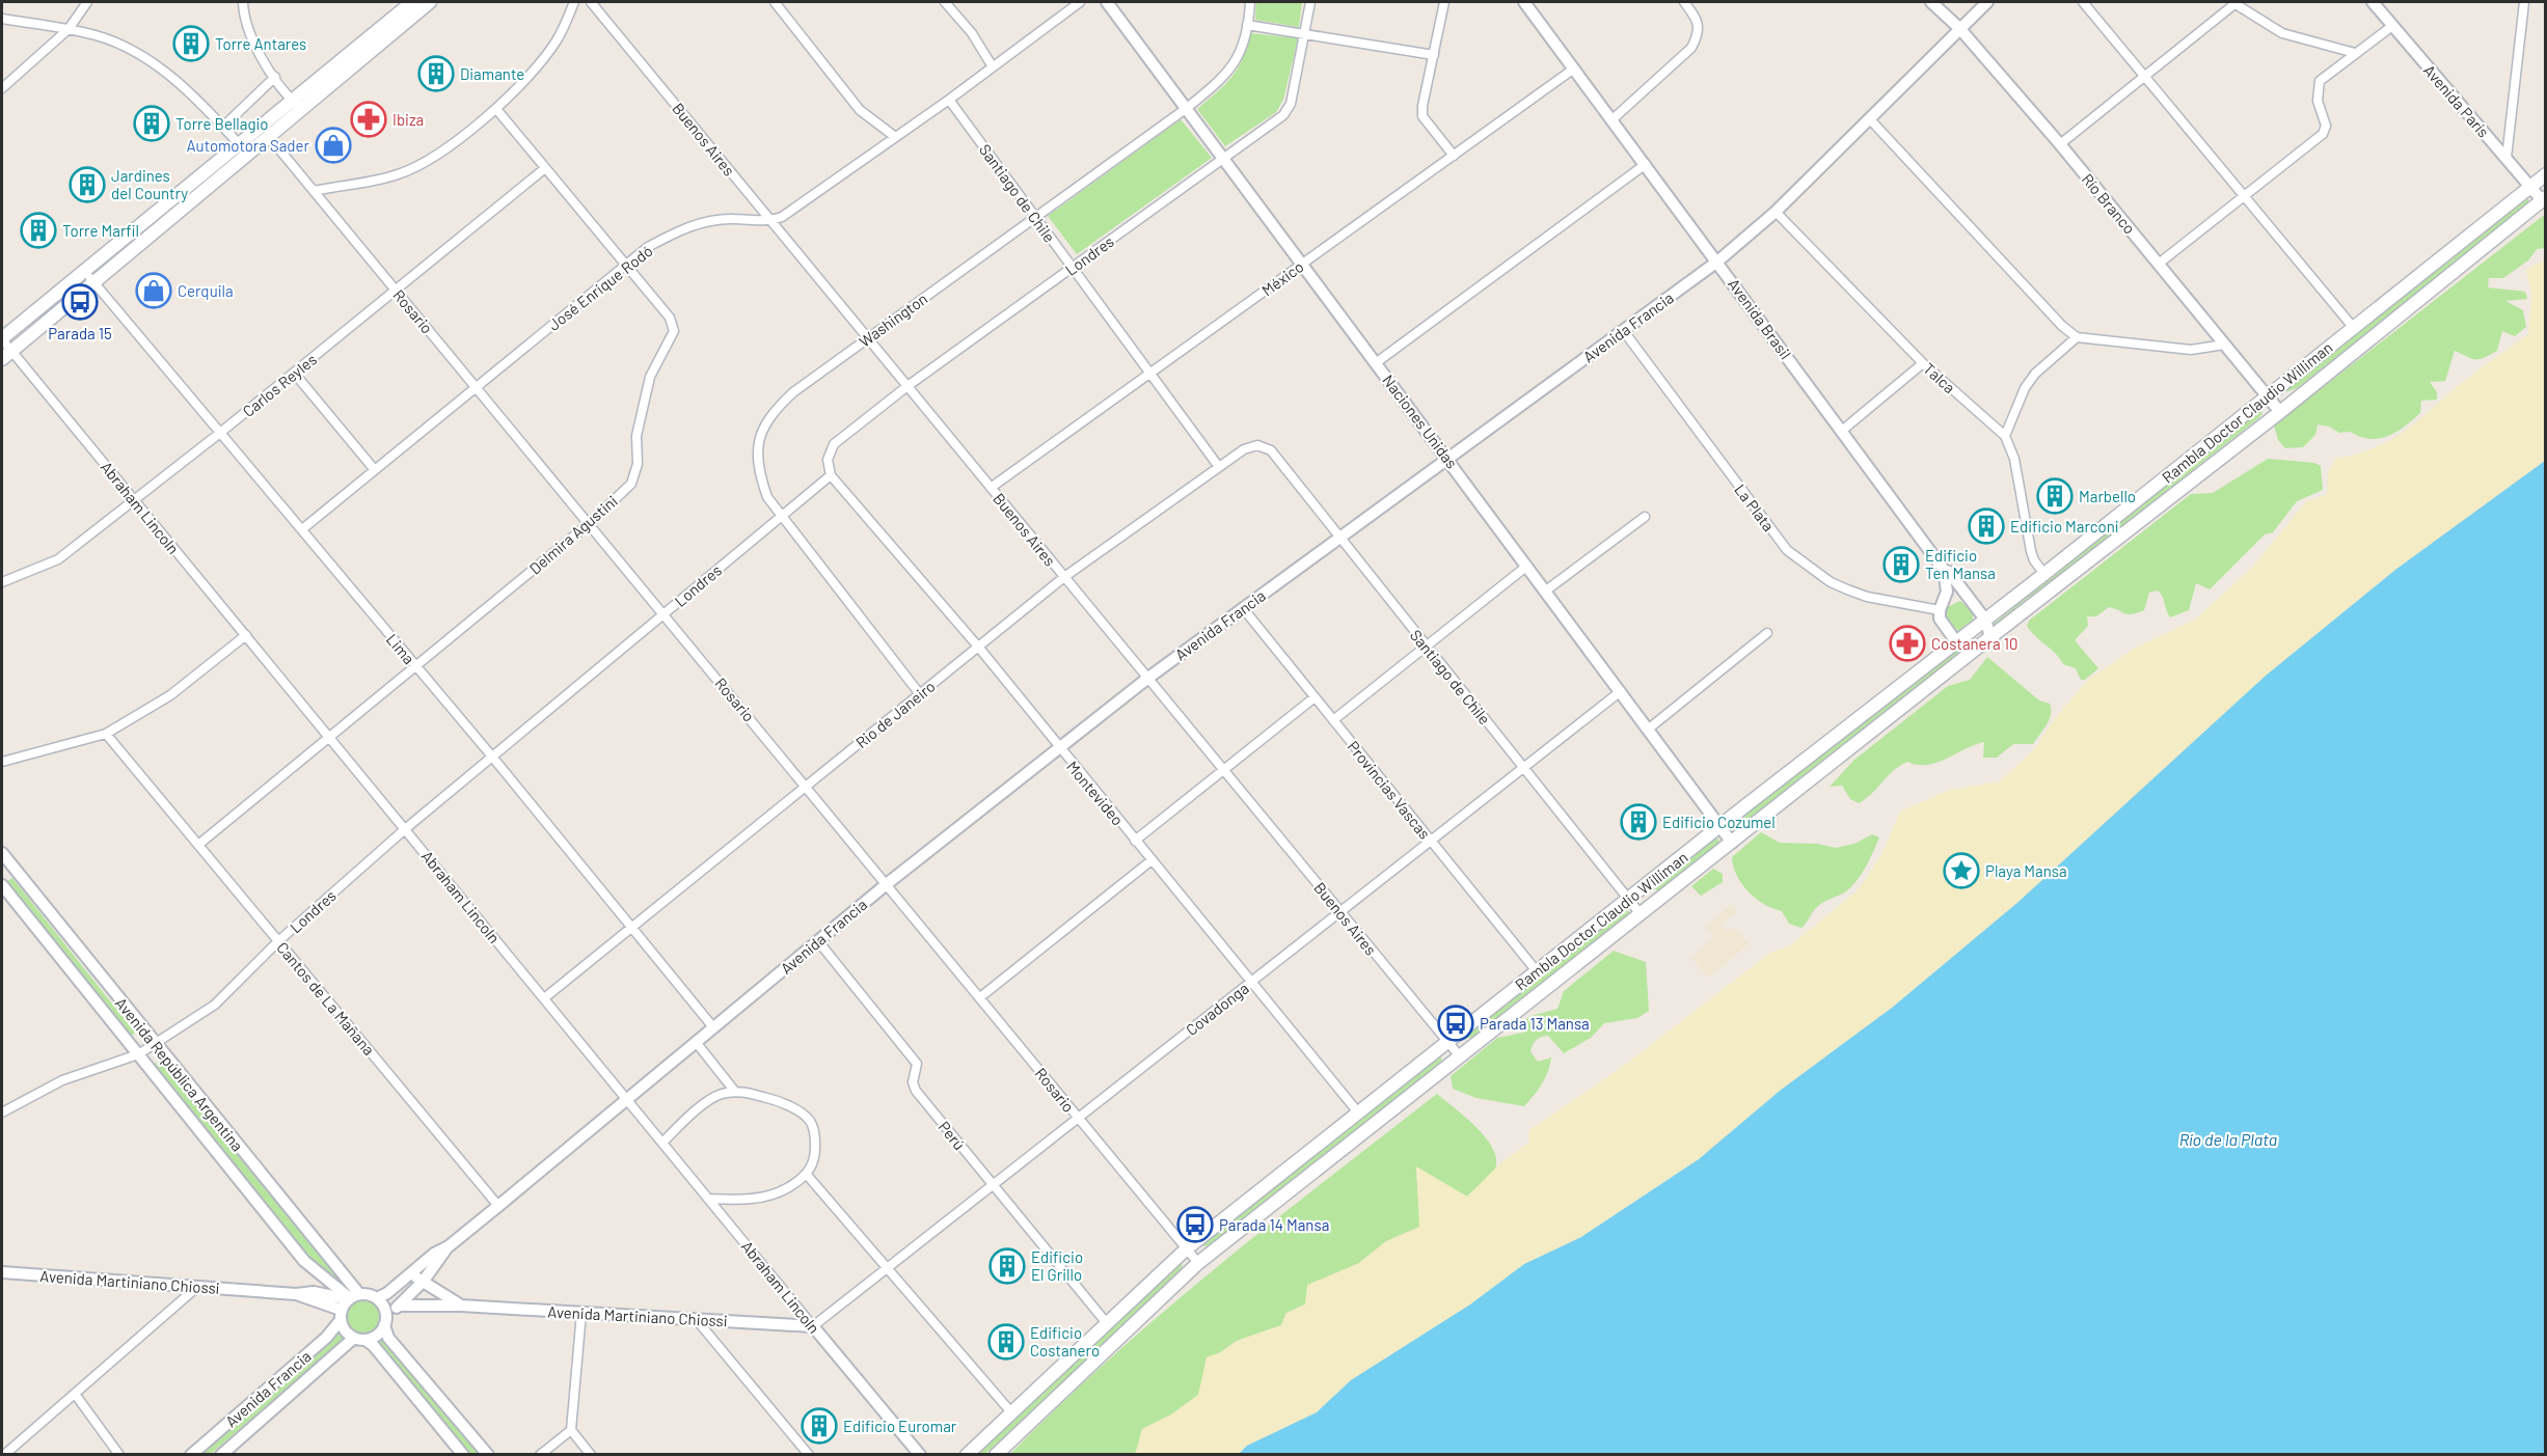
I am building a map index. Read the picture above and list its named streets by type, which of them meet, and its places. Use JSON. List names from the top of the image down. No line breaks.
{"streets":{"main road":["Rambla Doctor Claudio Williman"],"street":["Avenida París","Buenos Aires","Santiago de Chile","Río Branco","Londres","México","José Enrique Rodó","Rosario","Avenida Brasil","Washington","Avenida Francia","Talca","Carlos Reyles","Naciones Unidas","Abraham Lincoln","La Plata","Delmira Agustini","Lima","Rio de Janeiro","Provincias Vascas","Montevideo","Cantos de La Mañana","Covadonga","Avenida República Argentina","Perú","Avenida Martiniano Chiossi"]},"crossings":[["Avenida París","Rambla Doctor Claudio Williman"],["Buenos Aires","Londres"],["Buenos Aires","México"],["Buenos Aires","José Enrique Rodó"],["Buenos Aires","Washington"],["Buenos Aires","Avenida Francia"],["Buenos Aires","Rambla Doctor Claudio Williman"],["Buenos Aires","Rio de Janeiro"],["Buenos Aires","Covadonga"],["Santiago de Chile","Londres"],["Santiago de Chile","México"],["Santiago de Chile","Washington"],["Santiago de Chile","Avenida Francia"],["Santiago de Chile","Rambla Doctor Claudio Williman"],["Santiago de Chile","Rio de Janeiro"],["Santiago de Chile","Covadonga"],["Río Branco","Avenida Francia"],["Río Branco","Rambla Doctor Claudio Williman"],["Londres","Rosario"],["Londres","Washington"],["Londres","Naciones Unidas"],["Londres","Abraham Lincoln"],["Londres","Lima"],["Londres","Montevideo"],["Londres","Cantos de La Mañana"],["Londres","Avenida República Argentina"],["México","Avenida Brasil"],["México","Naciones Unidas"],["José Enrique Rodó","Rosario"],["José Enrique Rodó","Delmira Agustini"],["José Enrique Rodó","Lima"],["Rosario","Avenida Francia"],["Rosario","Carlos Reyles"],["Rosario","Rambla Doctor Claudio Williman"],["Rosario","Delmira Agustini"],["Rosario","Rio de Janeiro"],["Rosario","Covadonga"],["Avenida Brasil","Avenida Francia"],["Avenida Brasil","Rambla Doctor Claudio Williman"],["Washington","Naciones Unidas"],["Washington","Rio de Janeiro"],["Avenida Francia","Talca"],["Avenida Francia","Naciones Unidas"],["Avenida Francia","Abraham Lincoln"],["Avenida Francia","La Plata"],["Avenida Francia","Lima"],["Avenida Francia","Provincias Vascas"],["Avenida Francia","Montevideo"],["Avenida Francia","Cantos de La Mañana"],["Avenida Francia","Avenida República Argentina"],["Avenida Francia","Perú"],["Avenida Francia","Avenida Martiniano Chiossi"],["Talca","Rambla Doctor Claudio Williman"],["Carlos Reyles","Abraham Lincoln"],["Carlos Reyles","Delmira Agustini"],["Carlos Reyles","Lima"],["Rambla Doctor Claudio Williman","Naciones Unidas"],["Rambla Doctor Claudio Williman","Provincias Vascas"],["Rambla Doctor Claudio Williman","Montevideo"],["Rambla Doctor Claudio Williman","Perú"],["Naciones Unidas","Covadonga"],["Abraham Lincoln","Delmira Agustini"],["Abraham Lincoln","Rio de Janeiro"],["Abraham Lincoln","Covadonga"],["Abraham Lincoln","Avenida Martiniano Chiossi"],["Delmira Agustini","Lima"],["Delmira Agustini","Cantos de La Mañana"],["Lima","Rio de Janeiro"],["Rio de Janeiro","Montevideo"],["Provincias Vascas","Covadonga"],["Montevideo","Covadonga"],["Covadonga","Perú"],["Covadonga","Avenida Martiniano Chiossi"],["Avenida República Argentina","Avenida Martiniano Chiossi"]],"water":["Río de la Plata"],"places":{"building":["Torre Antares","Diamante","Torre Bellagio","Jardines del Country","Torre Marfil","Marbello","Edificio Marconi","Edificio Ten Mansa","Edificio Cozumel","Edificio El Grillo","Edificio Costanero","Edificio Euromar"],"pharmacy":["Ibiza","Costanera 10"],"shop":["Automotora Sader","Cerquila"],"bus stop":["Parada 15","Parada 13 Mansa","Parada 14 Mansa"],"place":["Playa Mansa"]}}
